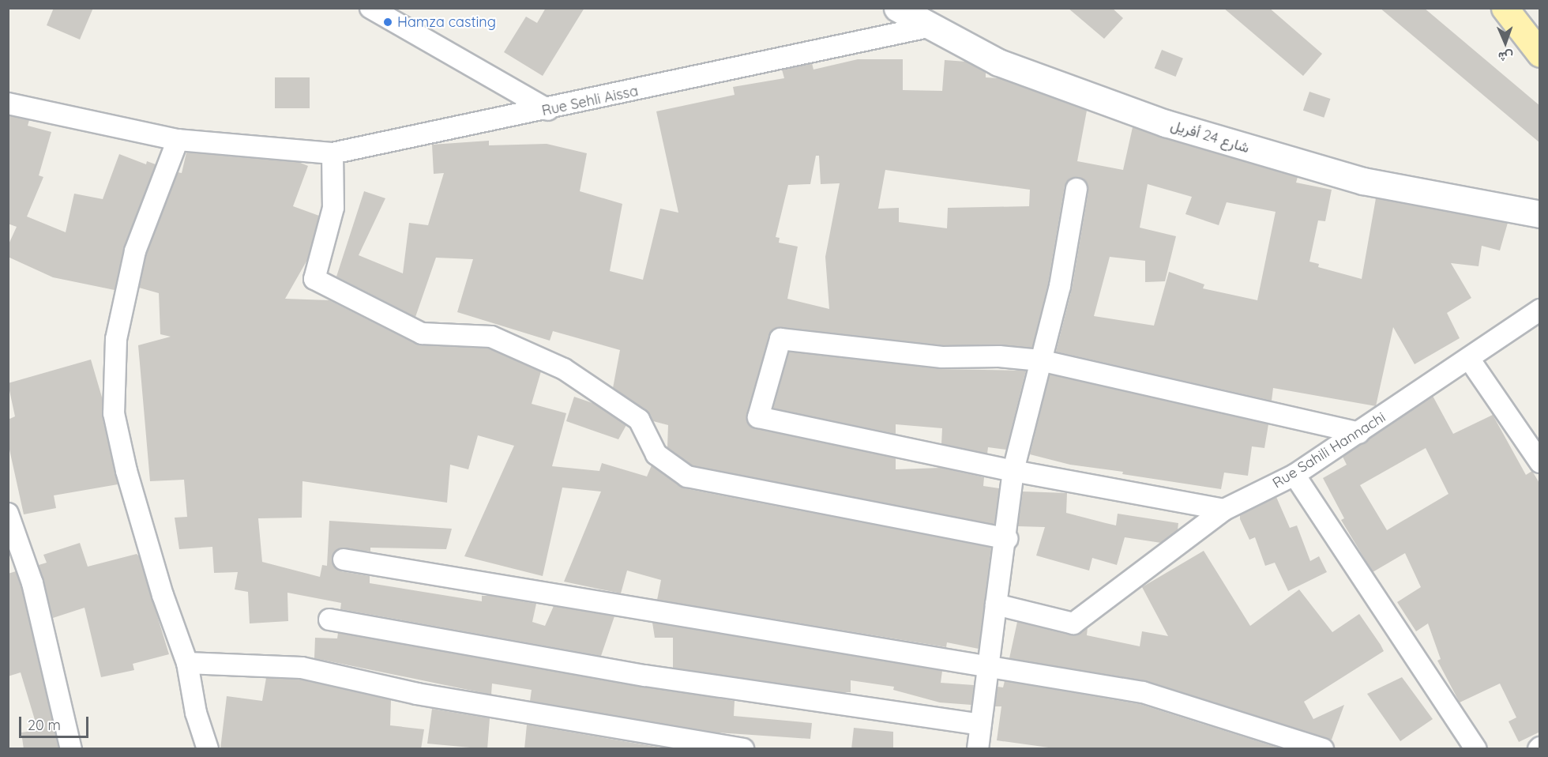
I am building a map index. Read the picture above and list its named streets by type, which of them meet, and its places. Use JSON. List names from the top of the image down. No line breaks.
{"streets":{"main road":["شارع 24 أفريل"],"street":["Rue Sehli Aissa","Rue Sahili Hannachi"]},"crossings":[["Rue Sehli Aissa","شارع 24 أفريل"]],"places":["Hamza casting"],"scale_bar":"20 m","north":"bottom"}
